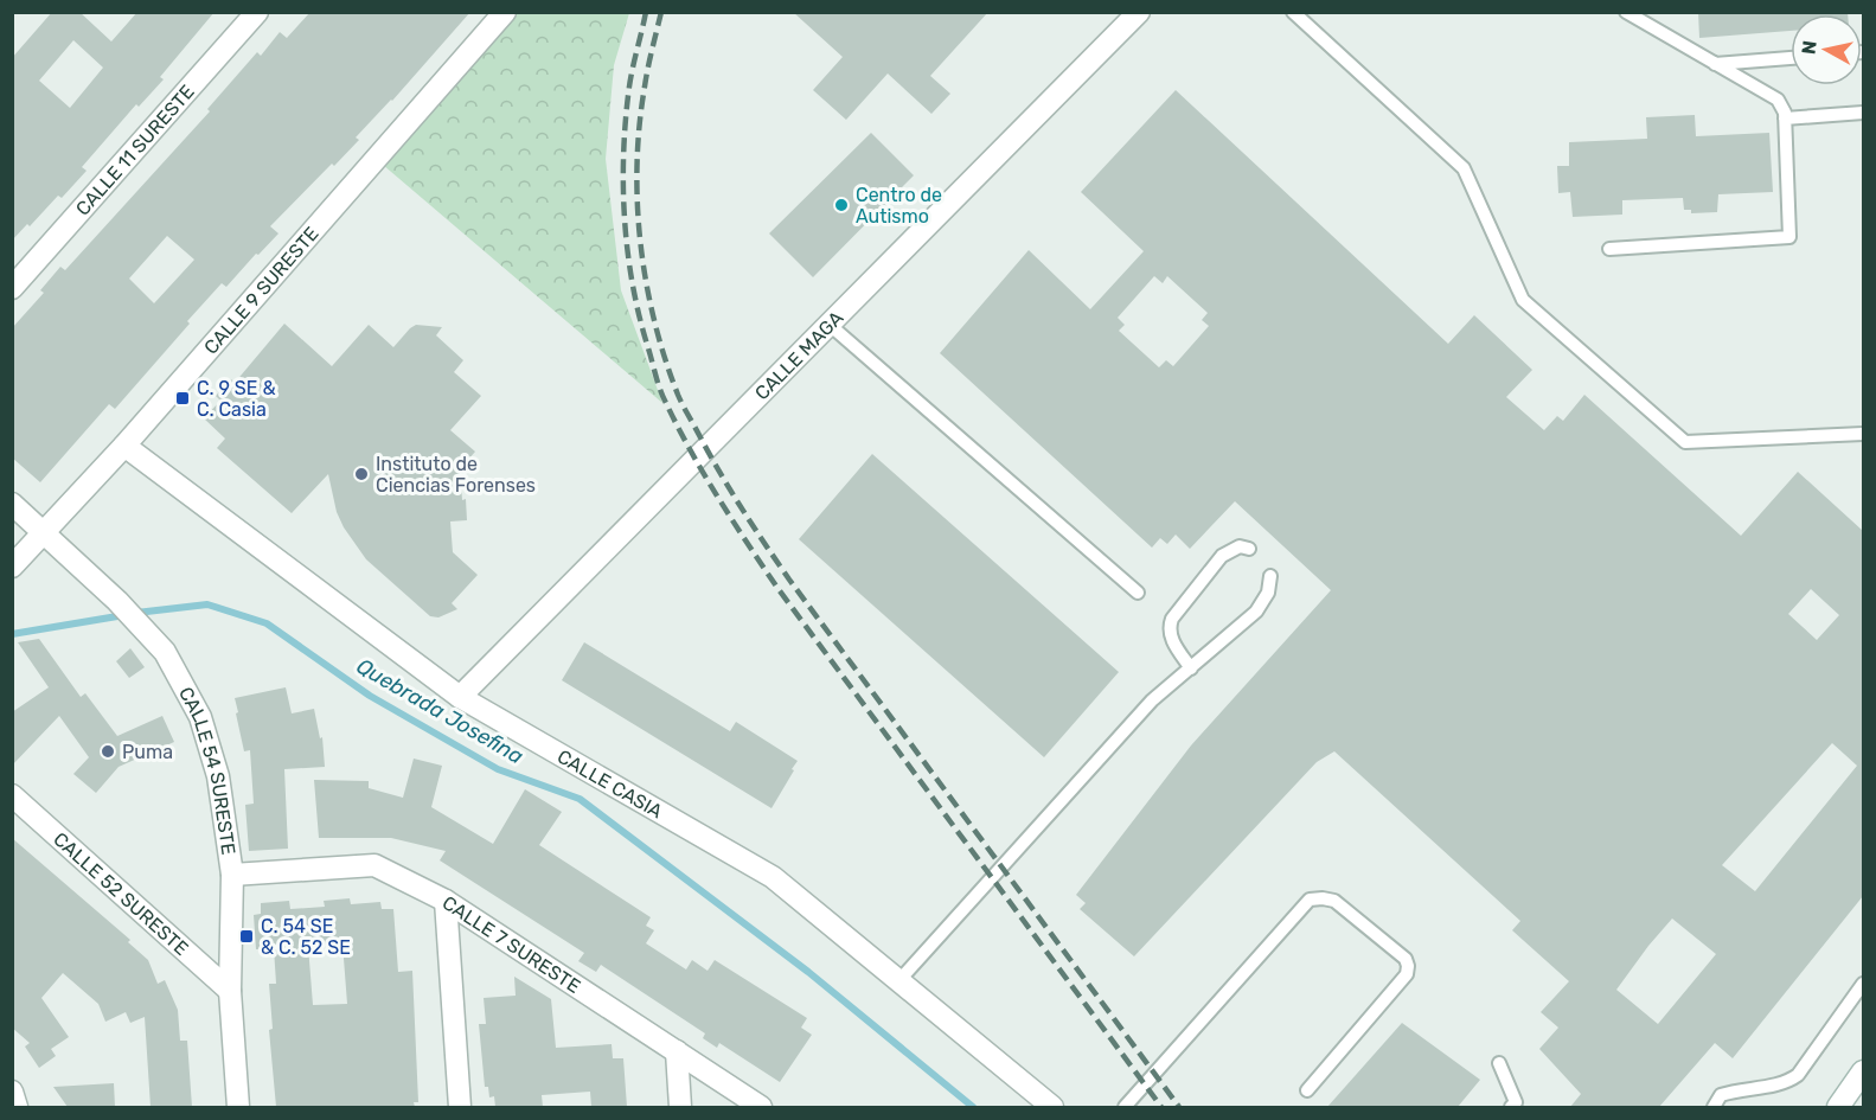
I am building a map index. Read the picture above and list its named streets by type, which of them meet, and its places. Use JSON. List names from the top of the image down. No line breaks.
{"streets":{"street":["CALLE 11 SURESTE","CALLE 9 SURESTE","CALLE MAGA","CALLE 54 SURESTE","CALLE CASIA","CALLE 52 SURESTE","CALLE 7 SURESTE"]},"crossings":[["CALLE 9 SURESTE","CALLE 54 SURESTE"],["CALLE 9 SURESTE","CALLE CASIA"],["CALLE MAGA","CALLE CASIA"],["CALLE 54 SURESTE","CALLE 52 SURESTE"],["CALLE 54 SURESTE","CALLE 7 SURESTE"]],"water":["Quebrada Josefina"],"places":{"other":["Centro de Autismo","Instituto de Ciencias Forenses","Puma"],"transit":["C. 9 SE & C. Casia","C. 54 SE & C. 52 SE"]},"north":"left"}
